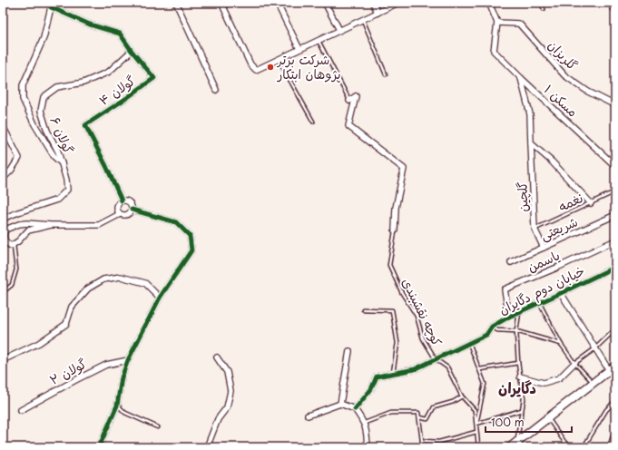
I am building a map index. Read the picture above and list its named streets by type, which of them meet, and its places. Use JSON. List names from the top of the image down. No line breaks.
{"streets":{"street":["گلریزان","گولان ۴","مسکن ۱","گولان ۶","گلچین","شریعتی","یاسمن","خیابان دوم دگایران","گولان ۲"],"lane":["نغمه","کوچه نقشبندی"]},"crossings":[["گلریزان","مسکن ۱"],["گولان ۴","گولان ۶"],["مسکن ۱","گلچین"],["گلچین","نغمه"],["گلچین","شریعتی"],["یاسمن","خیابان دوم دگایران"],["خیابان دوم دگایران","کوچه نقشبندی"]],"districts":["دگایران"],"places":["شرکت برتر پژوهان ابتکار"],"scale_bar":"100 m"}
